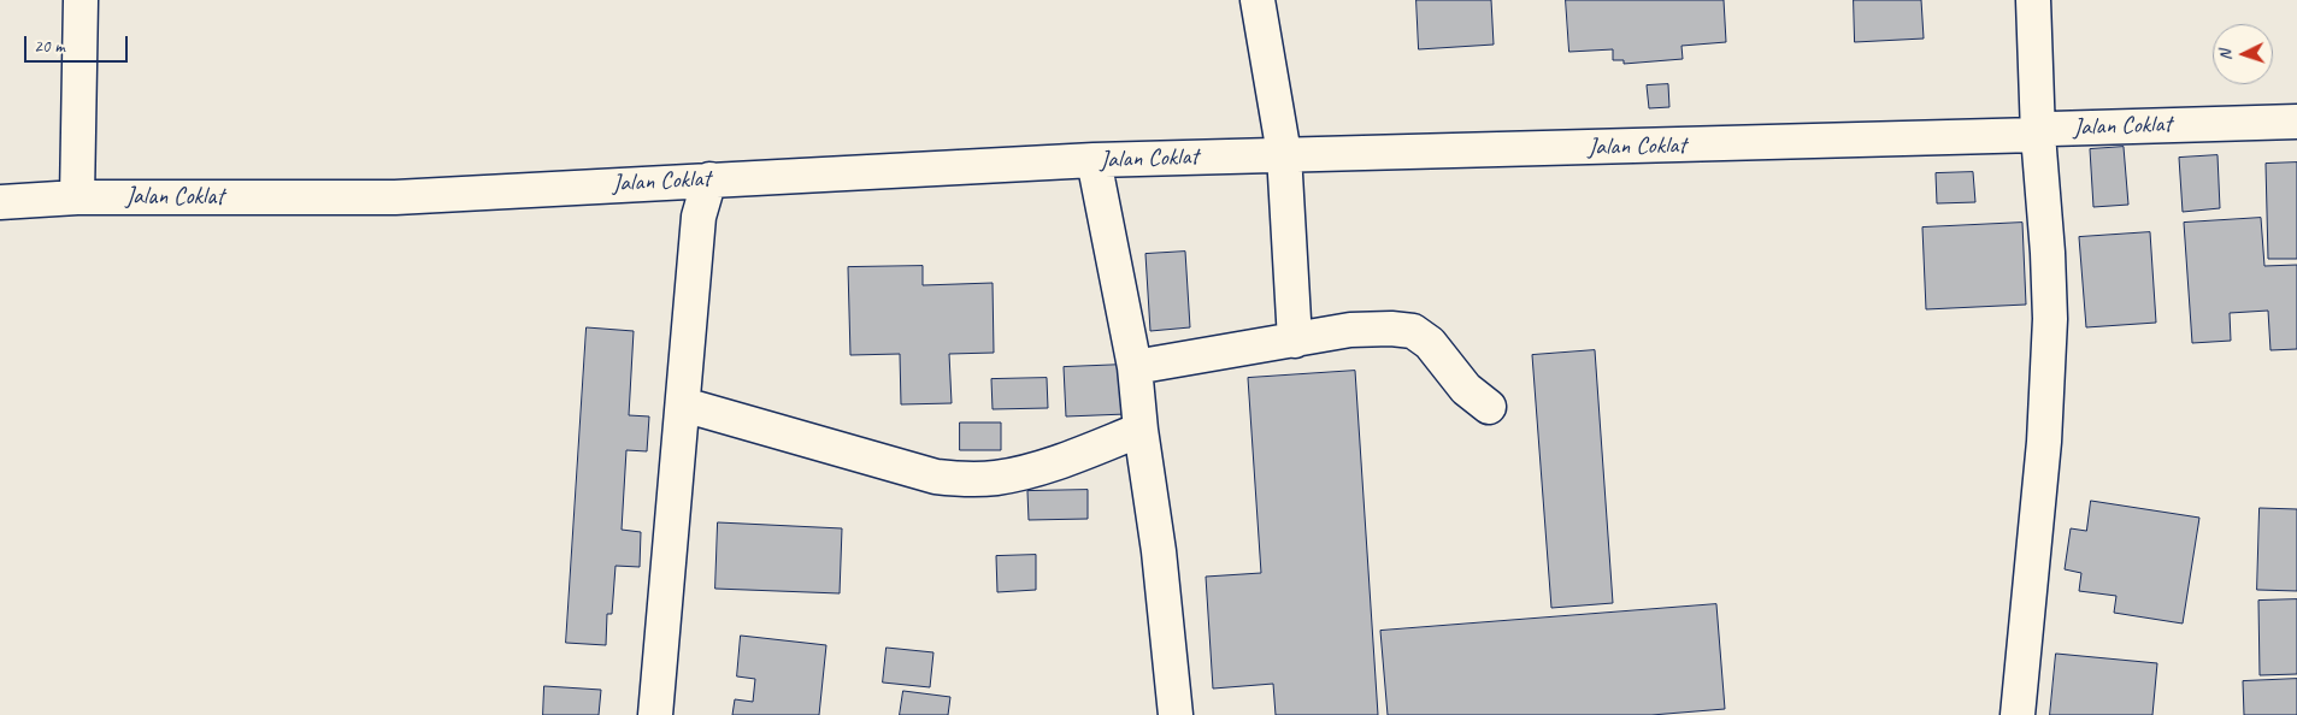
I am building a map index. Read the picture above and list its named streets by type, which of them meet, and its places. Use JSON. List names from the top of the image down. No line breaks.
{"streets":{"street":["Jalan Coklat"]},"scale_bar":"20 m","north":"left"}
